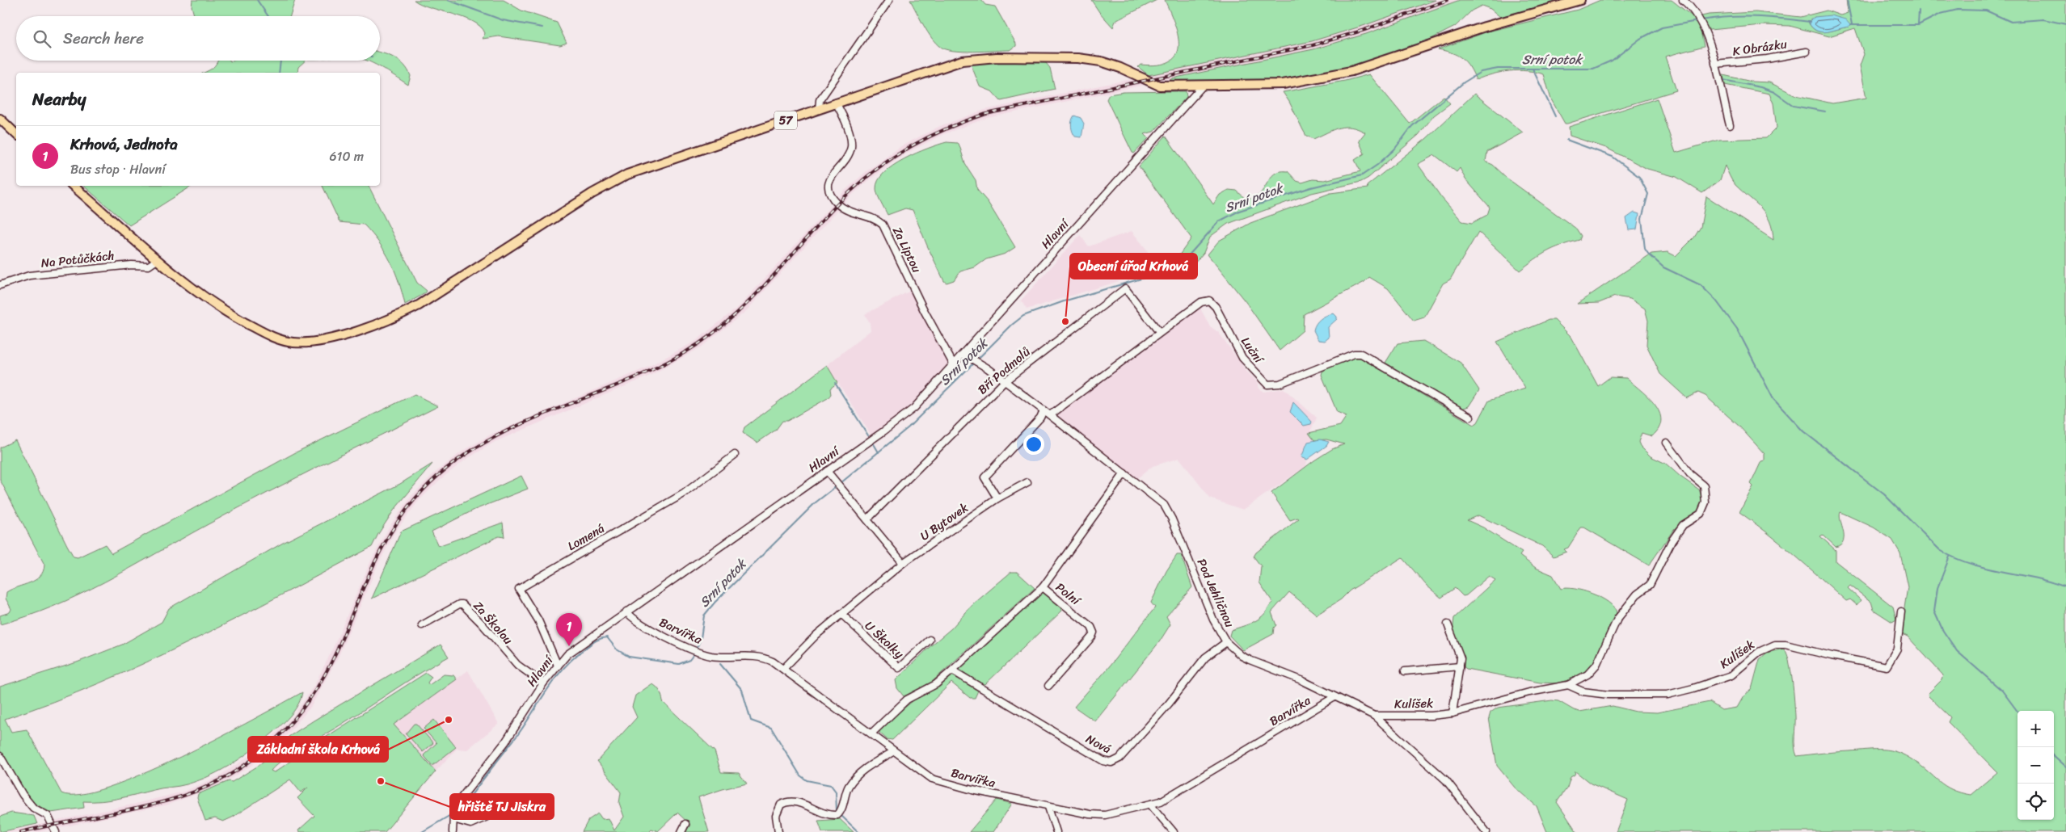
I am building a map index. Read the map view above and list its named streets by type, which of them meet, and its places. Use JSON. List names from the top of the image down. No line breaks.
{"streets":{"main road":["57"],"street":["K Obrázku","Hlavní","Za Liptou","Na Potůčkách","Luční","Bří Podmolů","U Bytovek","Lomená","Pod Jehličnou","Polní","Za Školou","Barvířka","U Školky","Kulíšek","Nová"]},"crossings":[["57","Hlavní"],["57","Za Liptou"],["57","Na Potůčkách"],["Hlavní","Za Liptou"],["Hlavní","Lomená"],["Hlavní","Pod Jehličnou"],["Hlavní","Za Školou"],["Hlavní","Barvířka"],["Luční","Bří Podmolů"],["Luční","Pod Jehličnou"],["Bří Podmolů","Pod Jehličnou"],["Pod Jehličnou","Polní"],["Pod Jehličnou","Barvířka"],["Pod Jehličnou","Kulíšek"],["Pod Jehličnou","Nová"]],"water":["Srní potok"],"places":["Obecní úřad Krhová","Základní škola Krhová","hřiště TJ Jiskra"],"page":{"search":"Search here","heading":"Nearby","list":[{"mark":"1","name":"Krhová, Jednota","note":"Bus stop · Hlavní","value":"610 m"}],"pins":"1","map_buttons":["+","−"]}}
